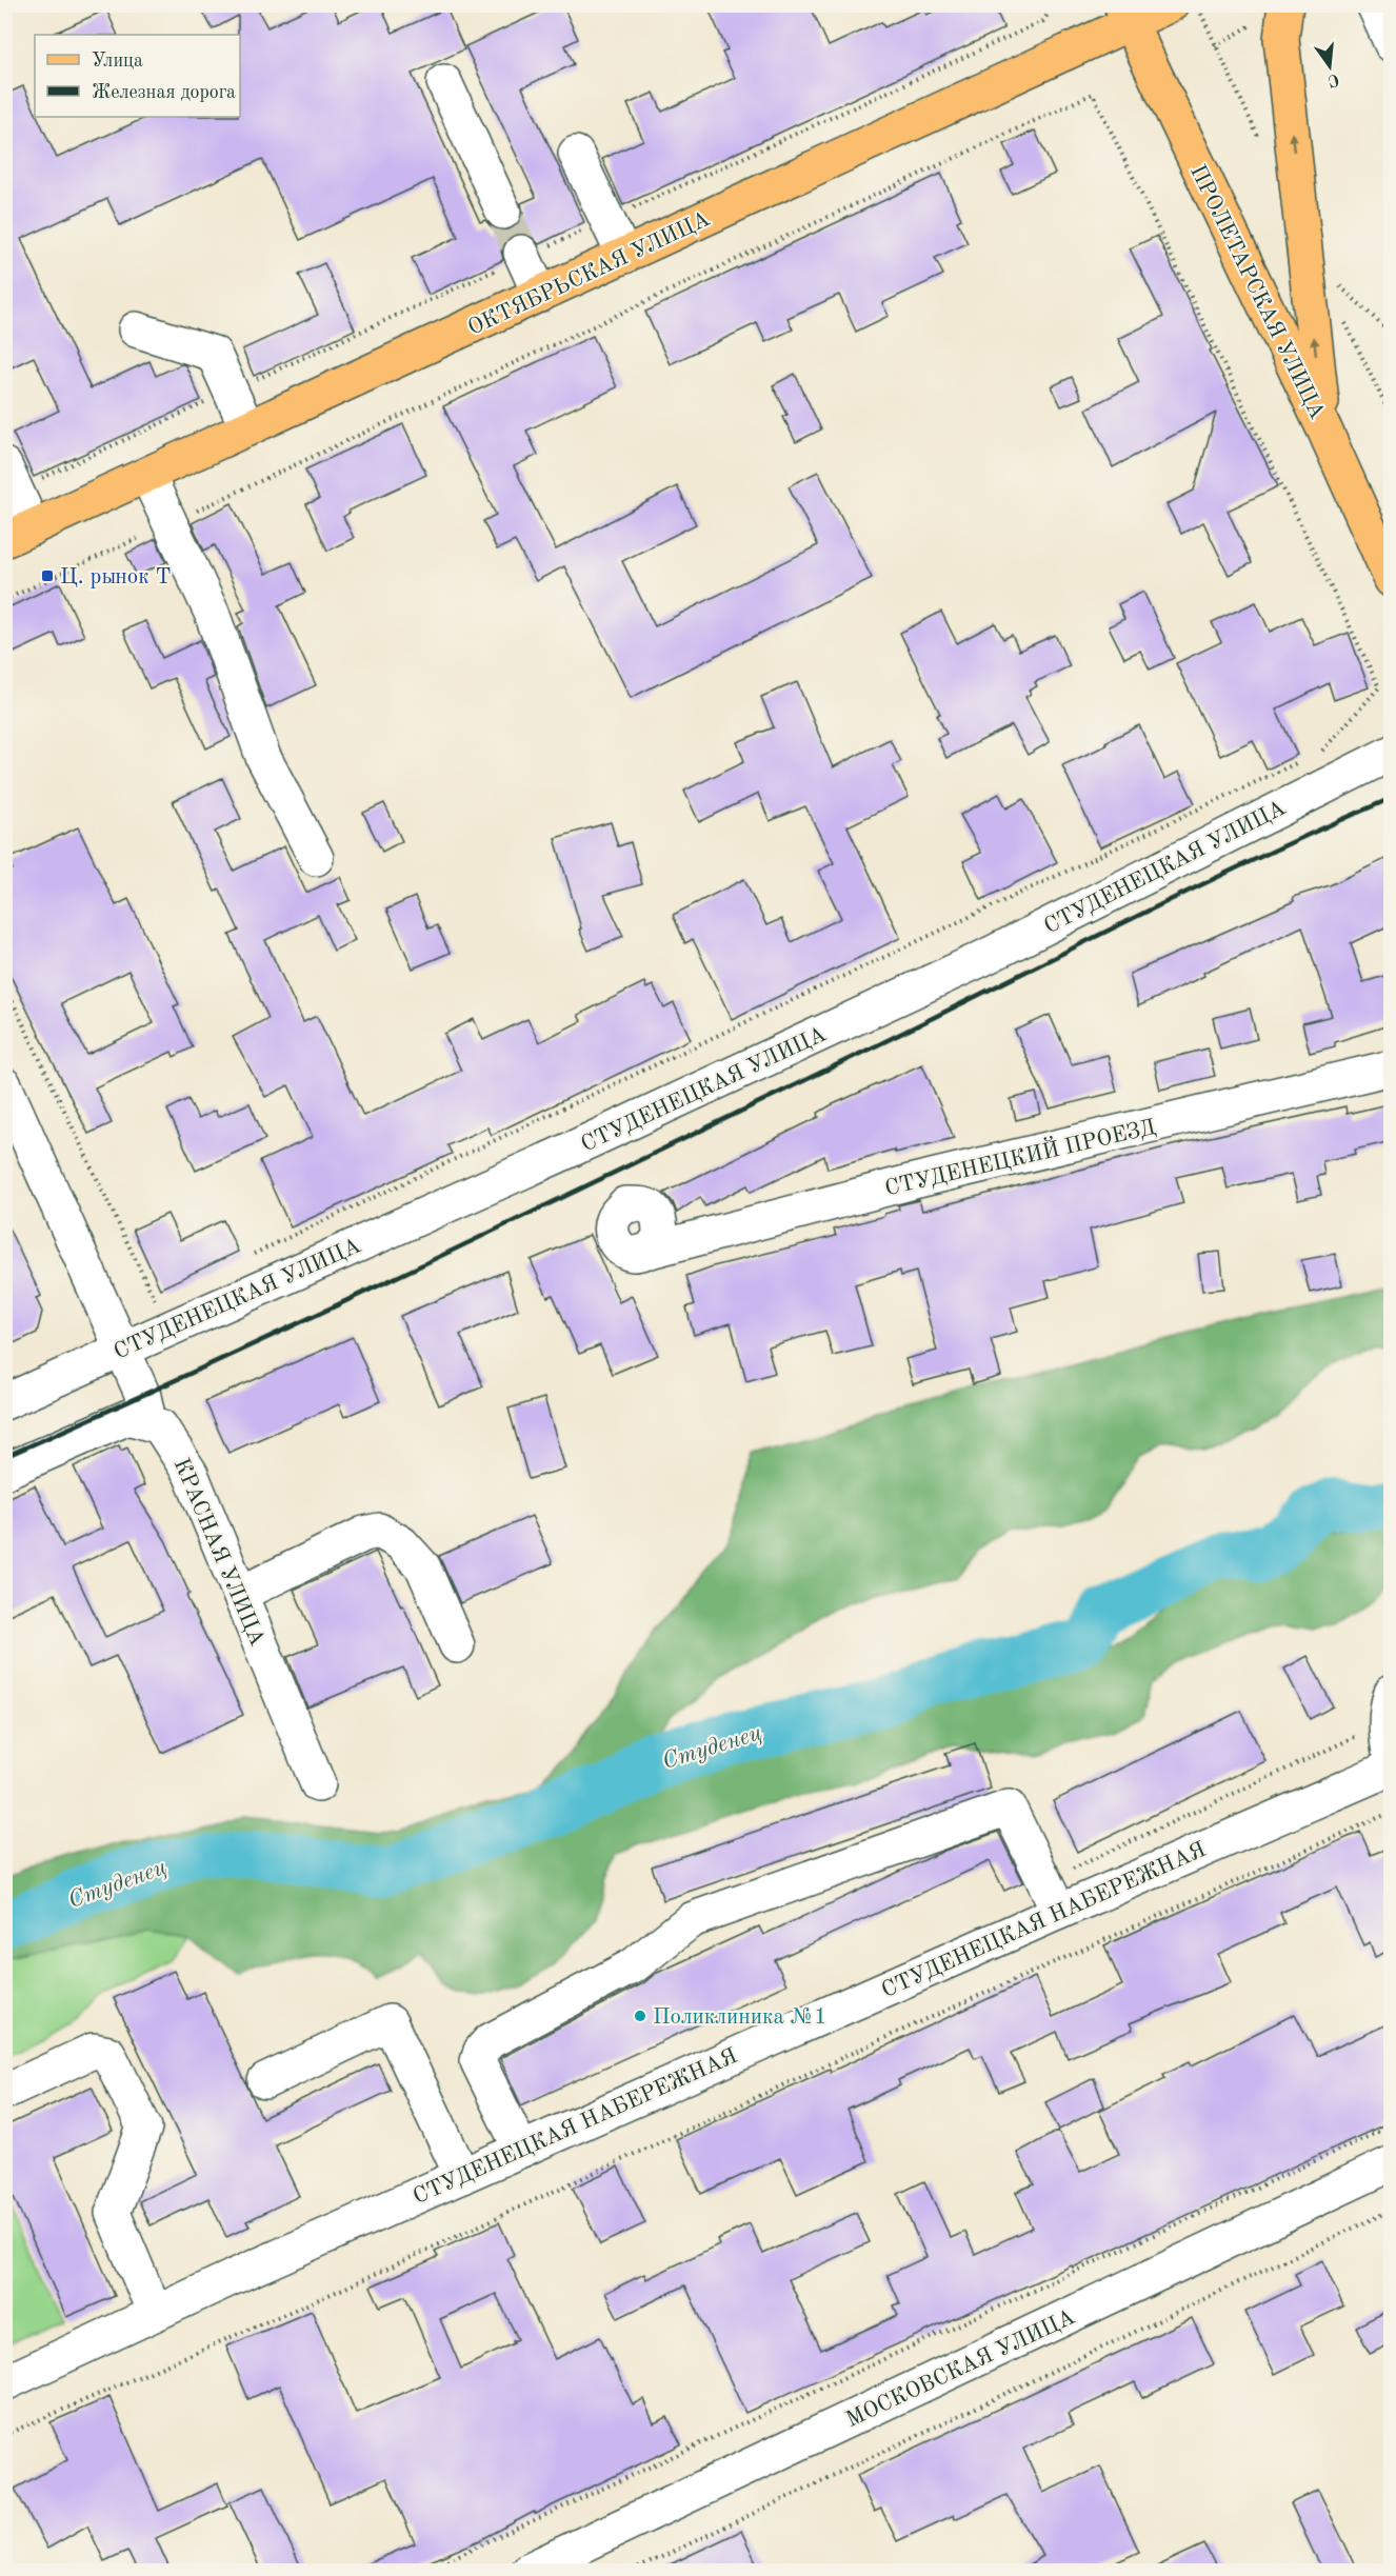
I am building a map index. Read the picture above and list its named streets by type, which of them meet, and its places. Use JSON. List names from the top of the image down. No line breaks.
{"streets":{"main road":["ОКТЯБРЬСКАЯ УЛИЦА","ПРОЛЕТАРСКАЯ УЛИЦА"],"street":["СТУДЕНЕЦКАЯ УЛИЦА","СТУДЕНЕЦКИЙ ПРОЕЗД","КРАСНАЯ УЛИЦА","СТУДЕНЕЦКАЯ НАБЕРЕЖНАЯ","МОСКОВСКАЯ УЛИЦА"]},"crossings":[["ОКТЯБРЬСКАЯ УЛИЦА","ПРОЛЕТАРСКАЯ УЛИЦА"]],"water":["Студенец"],"places":{"transit":["Ц. рынок Т"],"other":["Поликлиника №1"]},"legend":["Улица","Железная дорога"],"north":"bottom"}
